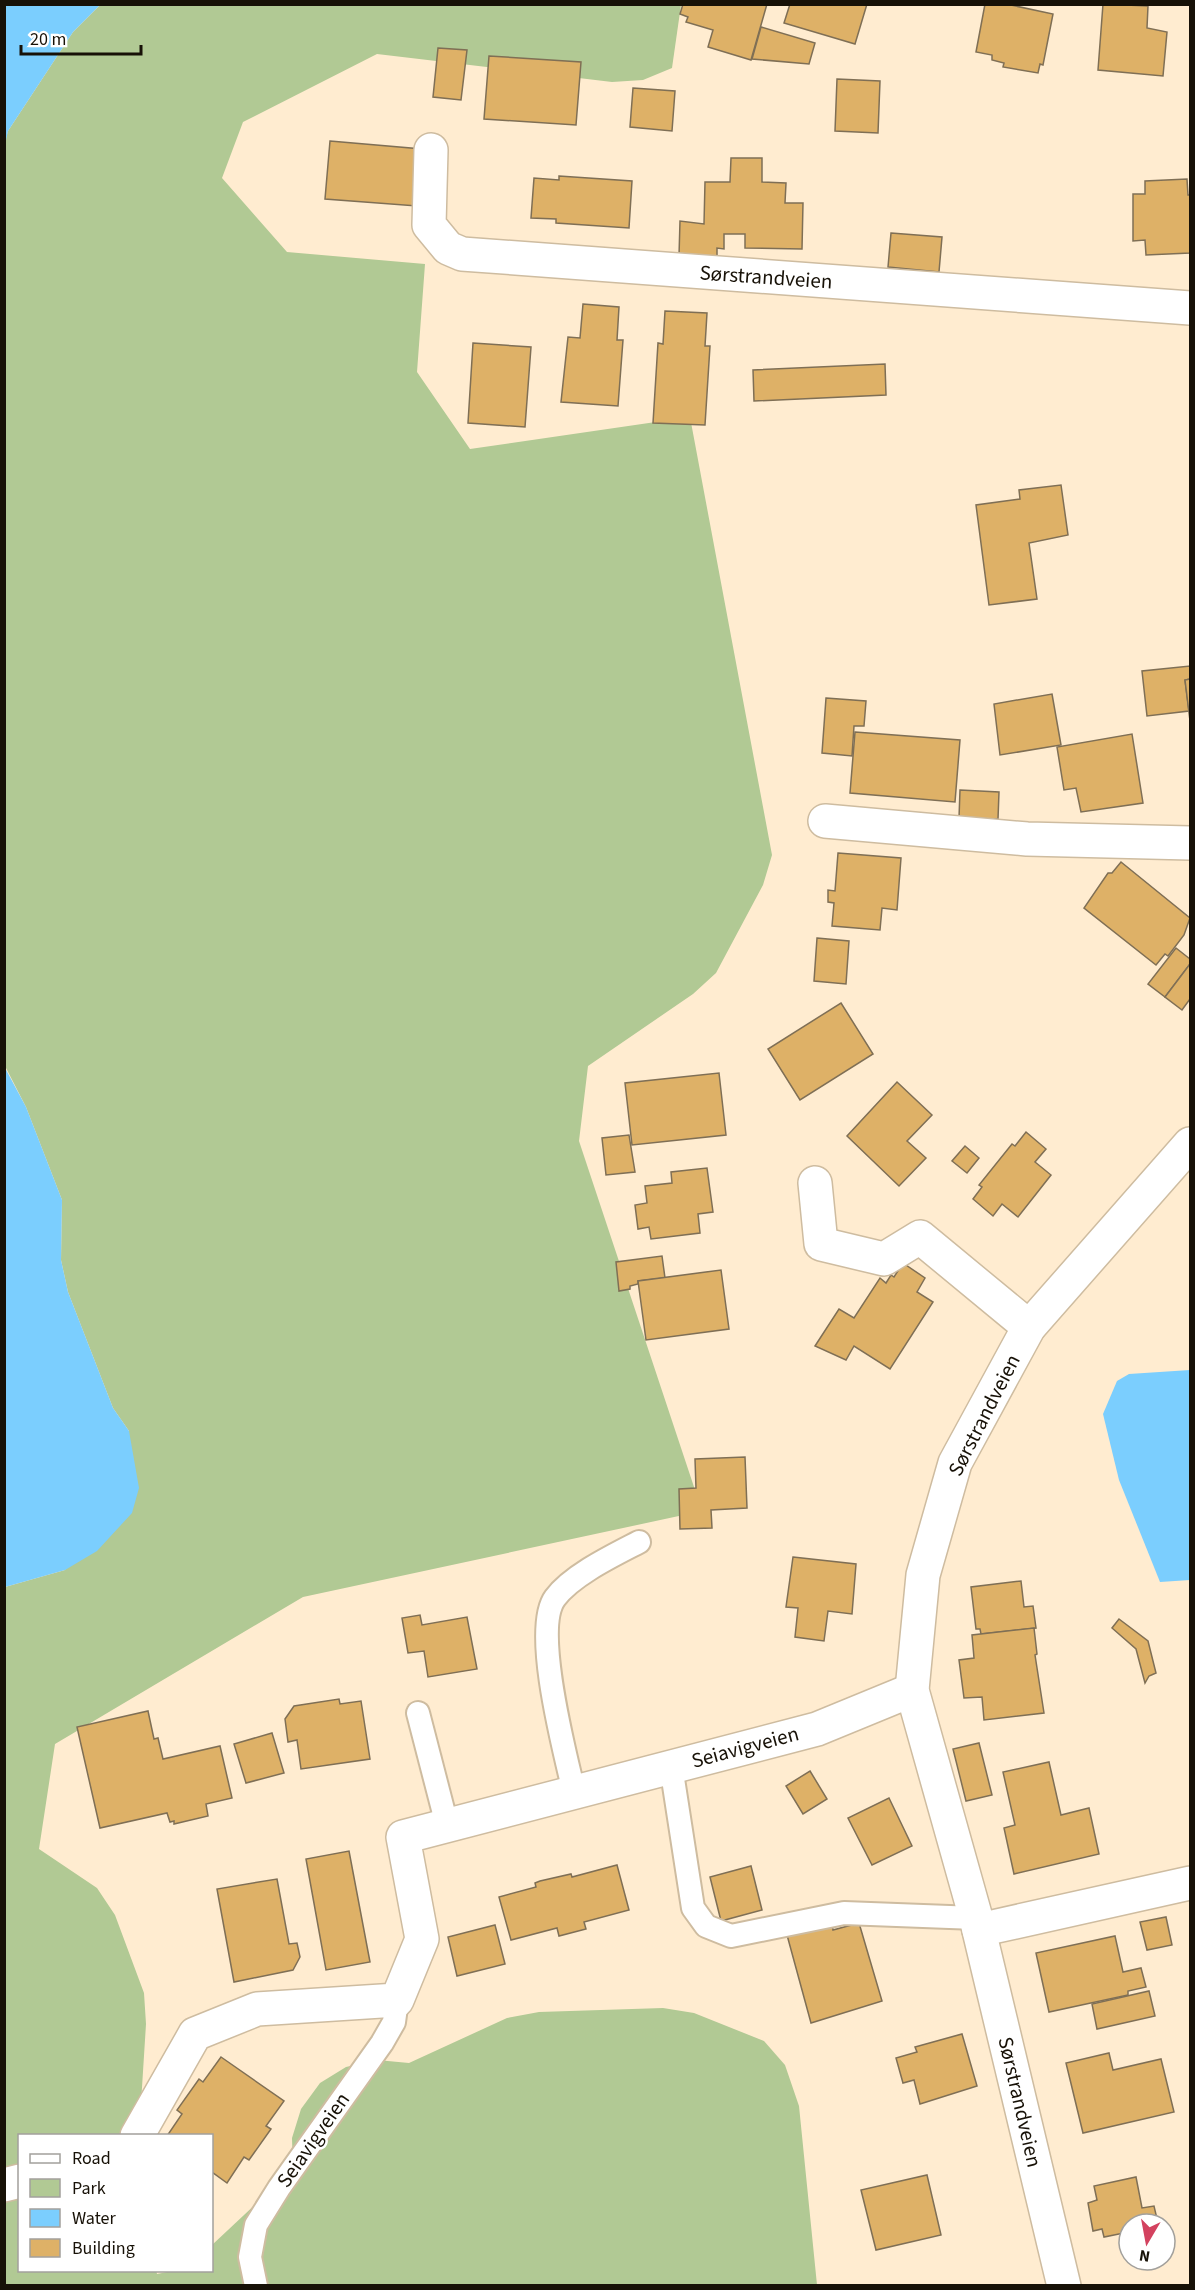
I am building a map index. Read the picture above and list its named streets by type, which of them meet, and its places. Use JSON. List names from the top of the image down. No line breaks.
{"streets":{"street":["Sørstrandveien","Seiavigveien"]},"crossings":[["Sørstrandveien","Seiavigveien"]],"legend":["Road","Park","Water","Building"],"scale_bar":"20 m","north":"bottom"}
